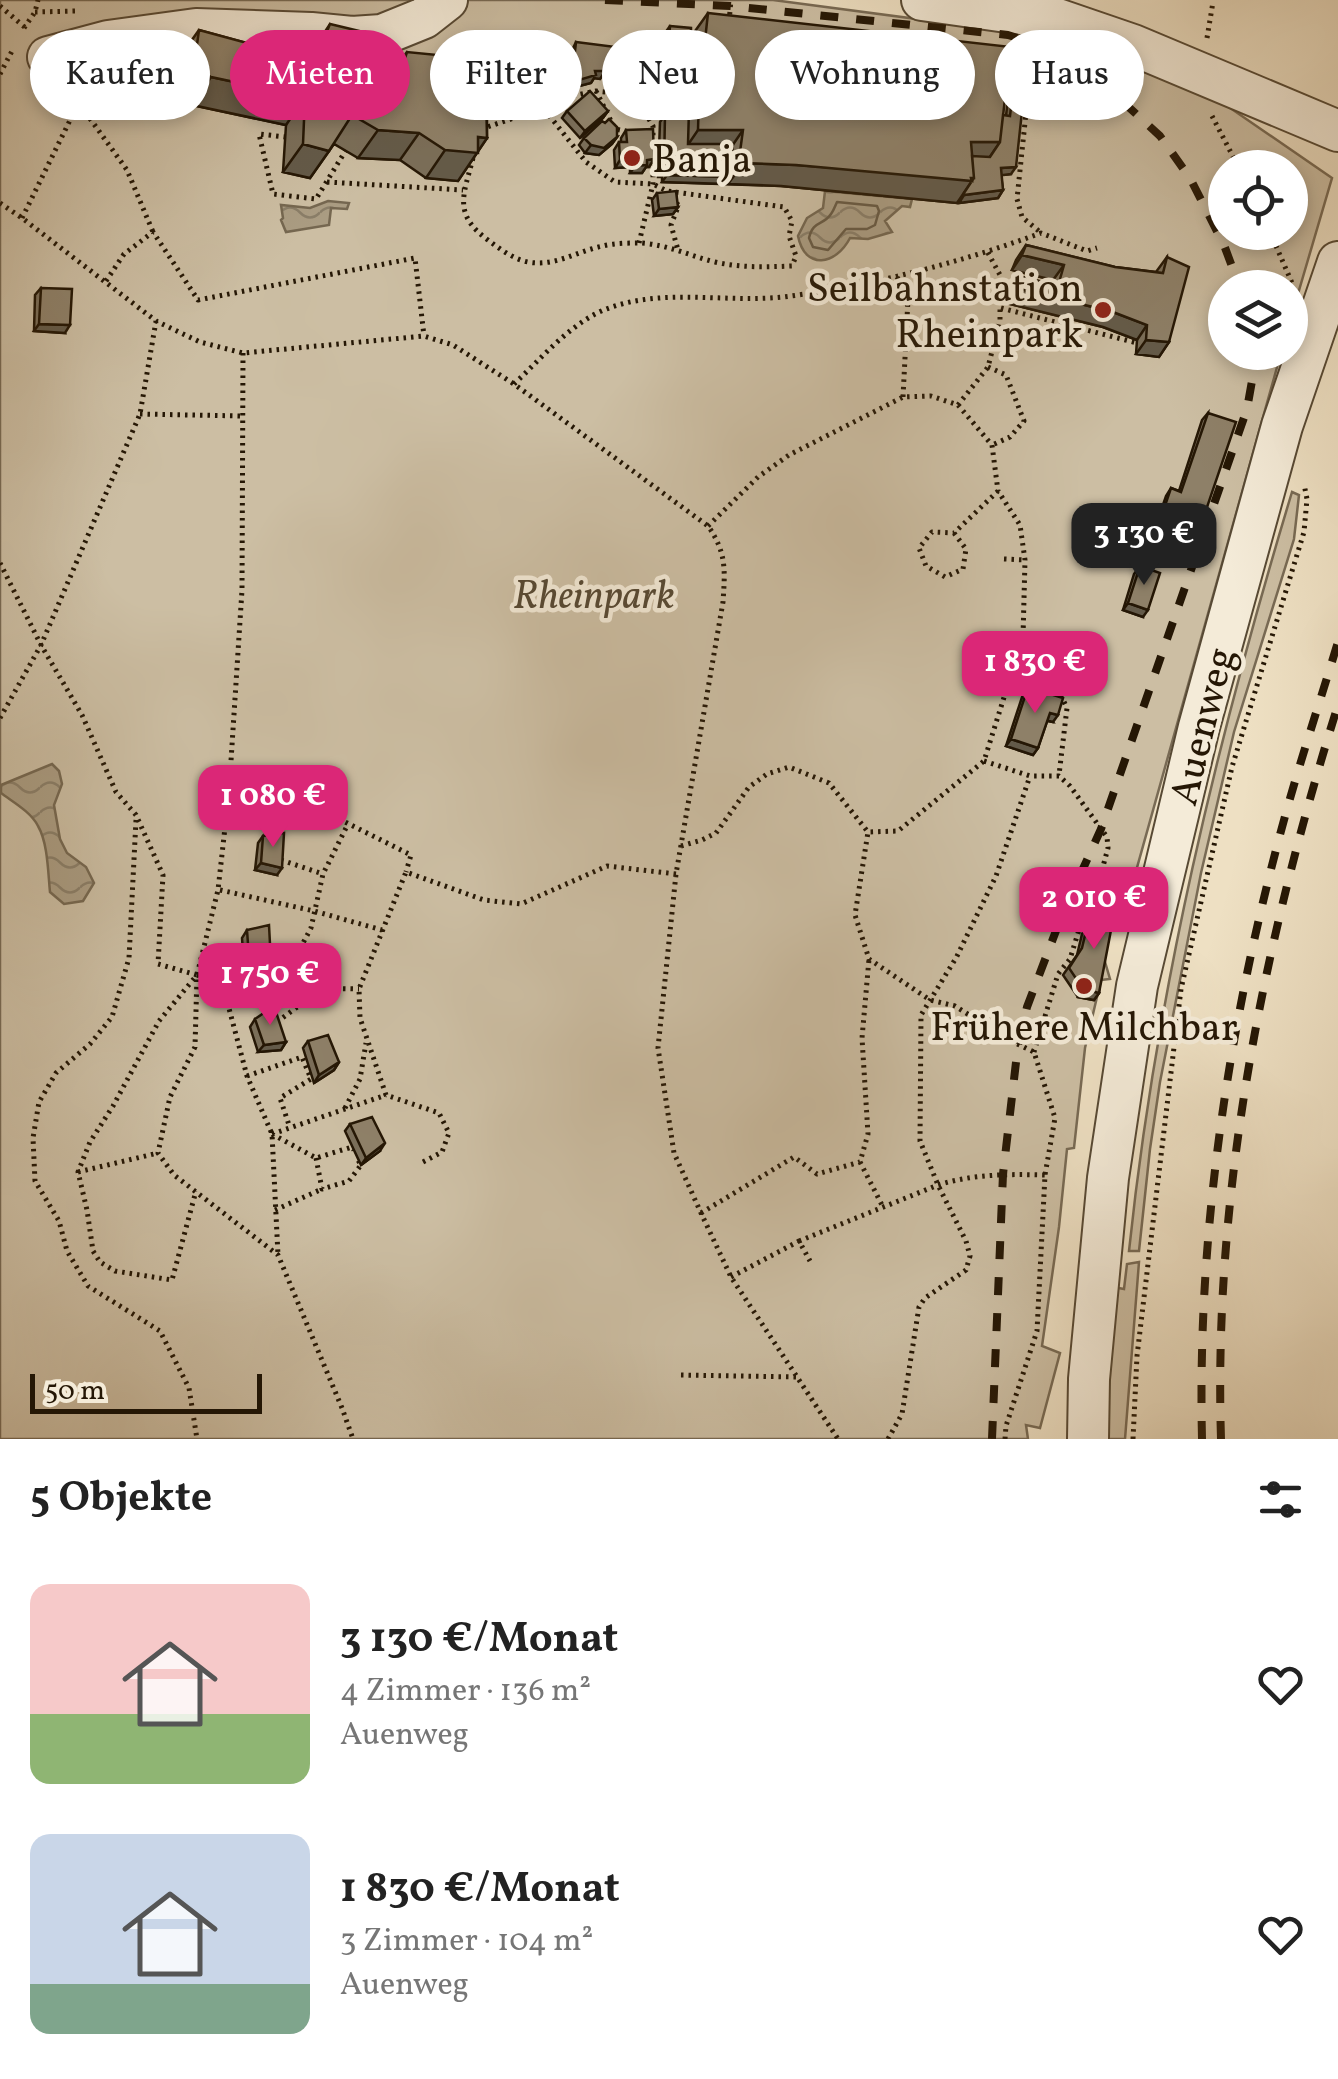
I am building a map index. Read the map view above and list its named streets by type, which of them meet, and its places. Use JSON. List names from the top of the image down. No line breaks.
{"streets":{"street":["Auenweg"]},"parks":["Rheinpark"],"places":["Banja","Seilbahnstation Rheinpark","Frühere Milchbar"],"scale_bar":"50 m","page":{"chip":["Kaufen","Mieten","Filter","Neu","Wohnung","Haus"],"price":["3 130 €","1 830 €","1 080 €","2 010 €","1 750 €"],"scale":"50 m","heading":"5 Objekte","list":[{"name":"3 130 €/Monat","note":"4 Zimmer · 136 m² · Auenweg"},{"name":"1 830 €/Monat","note":"3 Zimmer · 104 m² · Auenweg"}]}}
